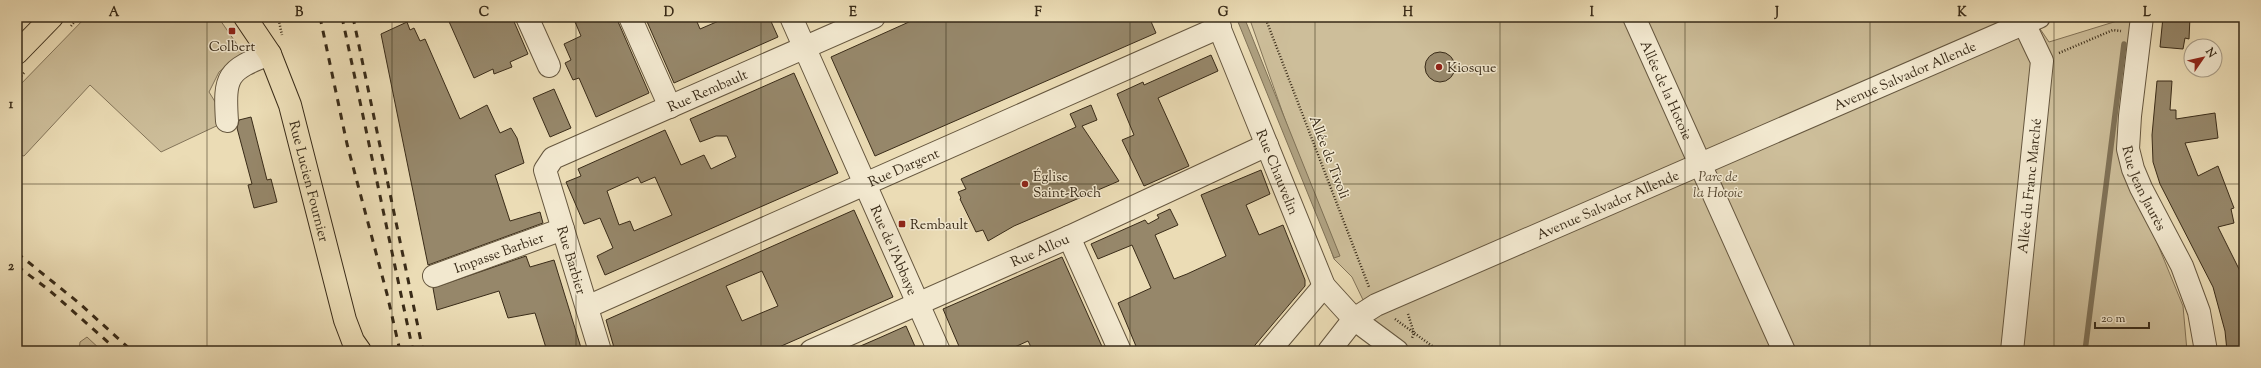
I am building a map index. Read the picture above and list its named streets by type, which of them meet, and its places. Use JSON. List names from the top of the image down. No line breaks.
{"streets":{"main road":["Rue Lucien Fournier"],"street":["Avenue Salvador Allende","Rue Rembault","Allée de la Hotoie","Rue Dargent","Rue Chauvelin","Allée du Franc Marché","Rue Jean Jaurès","Rue Allou","Rue de l'Abbaye","Impasse Barbier","Rue Barbier"],"path":["Allée de Tivoli"]},"crossings":[["Avenue Salvador Allende","Allée de la Hotoie"],["Avenue Salvador Allende","Allée de Tivoli"],["Avenue Salvador Allende","Rue Chauvelin"],["Rue Rembault","Rue de l'Abbaye"],["Rue Rembault","Rue Barbier"],["Rue Dargent","Rue Chauvelin"],["Rue Dargent","Rue de l'Abbaye"],["Rue Dargent","Rue Barbier"],["Rue Chauvelin","Rue Allou"],["Rue Allou","Rue de l'Abbaye"],["Impasse Barbier","Rue Barbier"]],"parks":["Parc de la Hotoie"],"places":{"transit":["Colbert","Rembault"],"other":["Kiosque","Église Saint-Roch"]},"scale_bar":"20 m","north":"top right","grid":{"columns":["A","B","C","D","E","F","G","H","I","J","K","L"],"rows":["1","2"]}}
